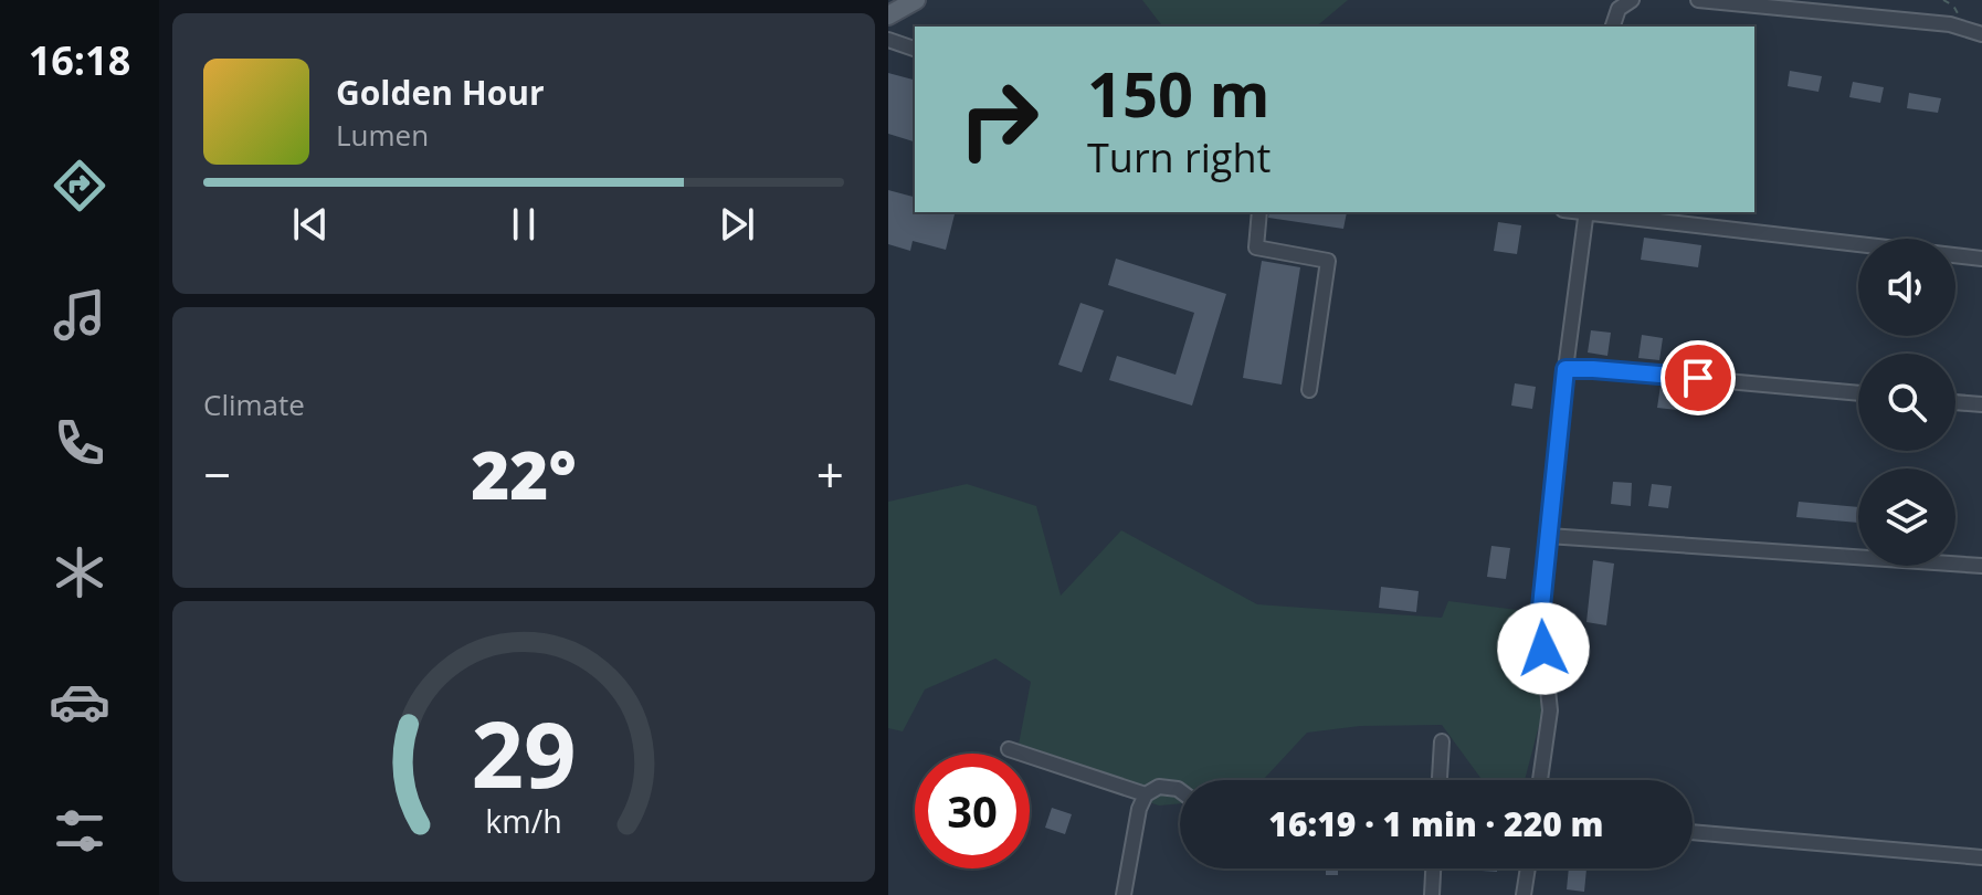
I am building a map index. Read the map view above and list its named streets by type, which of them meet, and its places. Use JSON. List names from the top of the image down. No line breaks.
{"page":{"tabs":"16:18","turn":["150 m","Turn right"],"song":["Golden Hour","Lumen"],"tile":"Climate","heat":["−","22°","+"],"limit":"30","trip":"16:19 · 1 min · 220 m","gauge":["29","km/h"]}}
